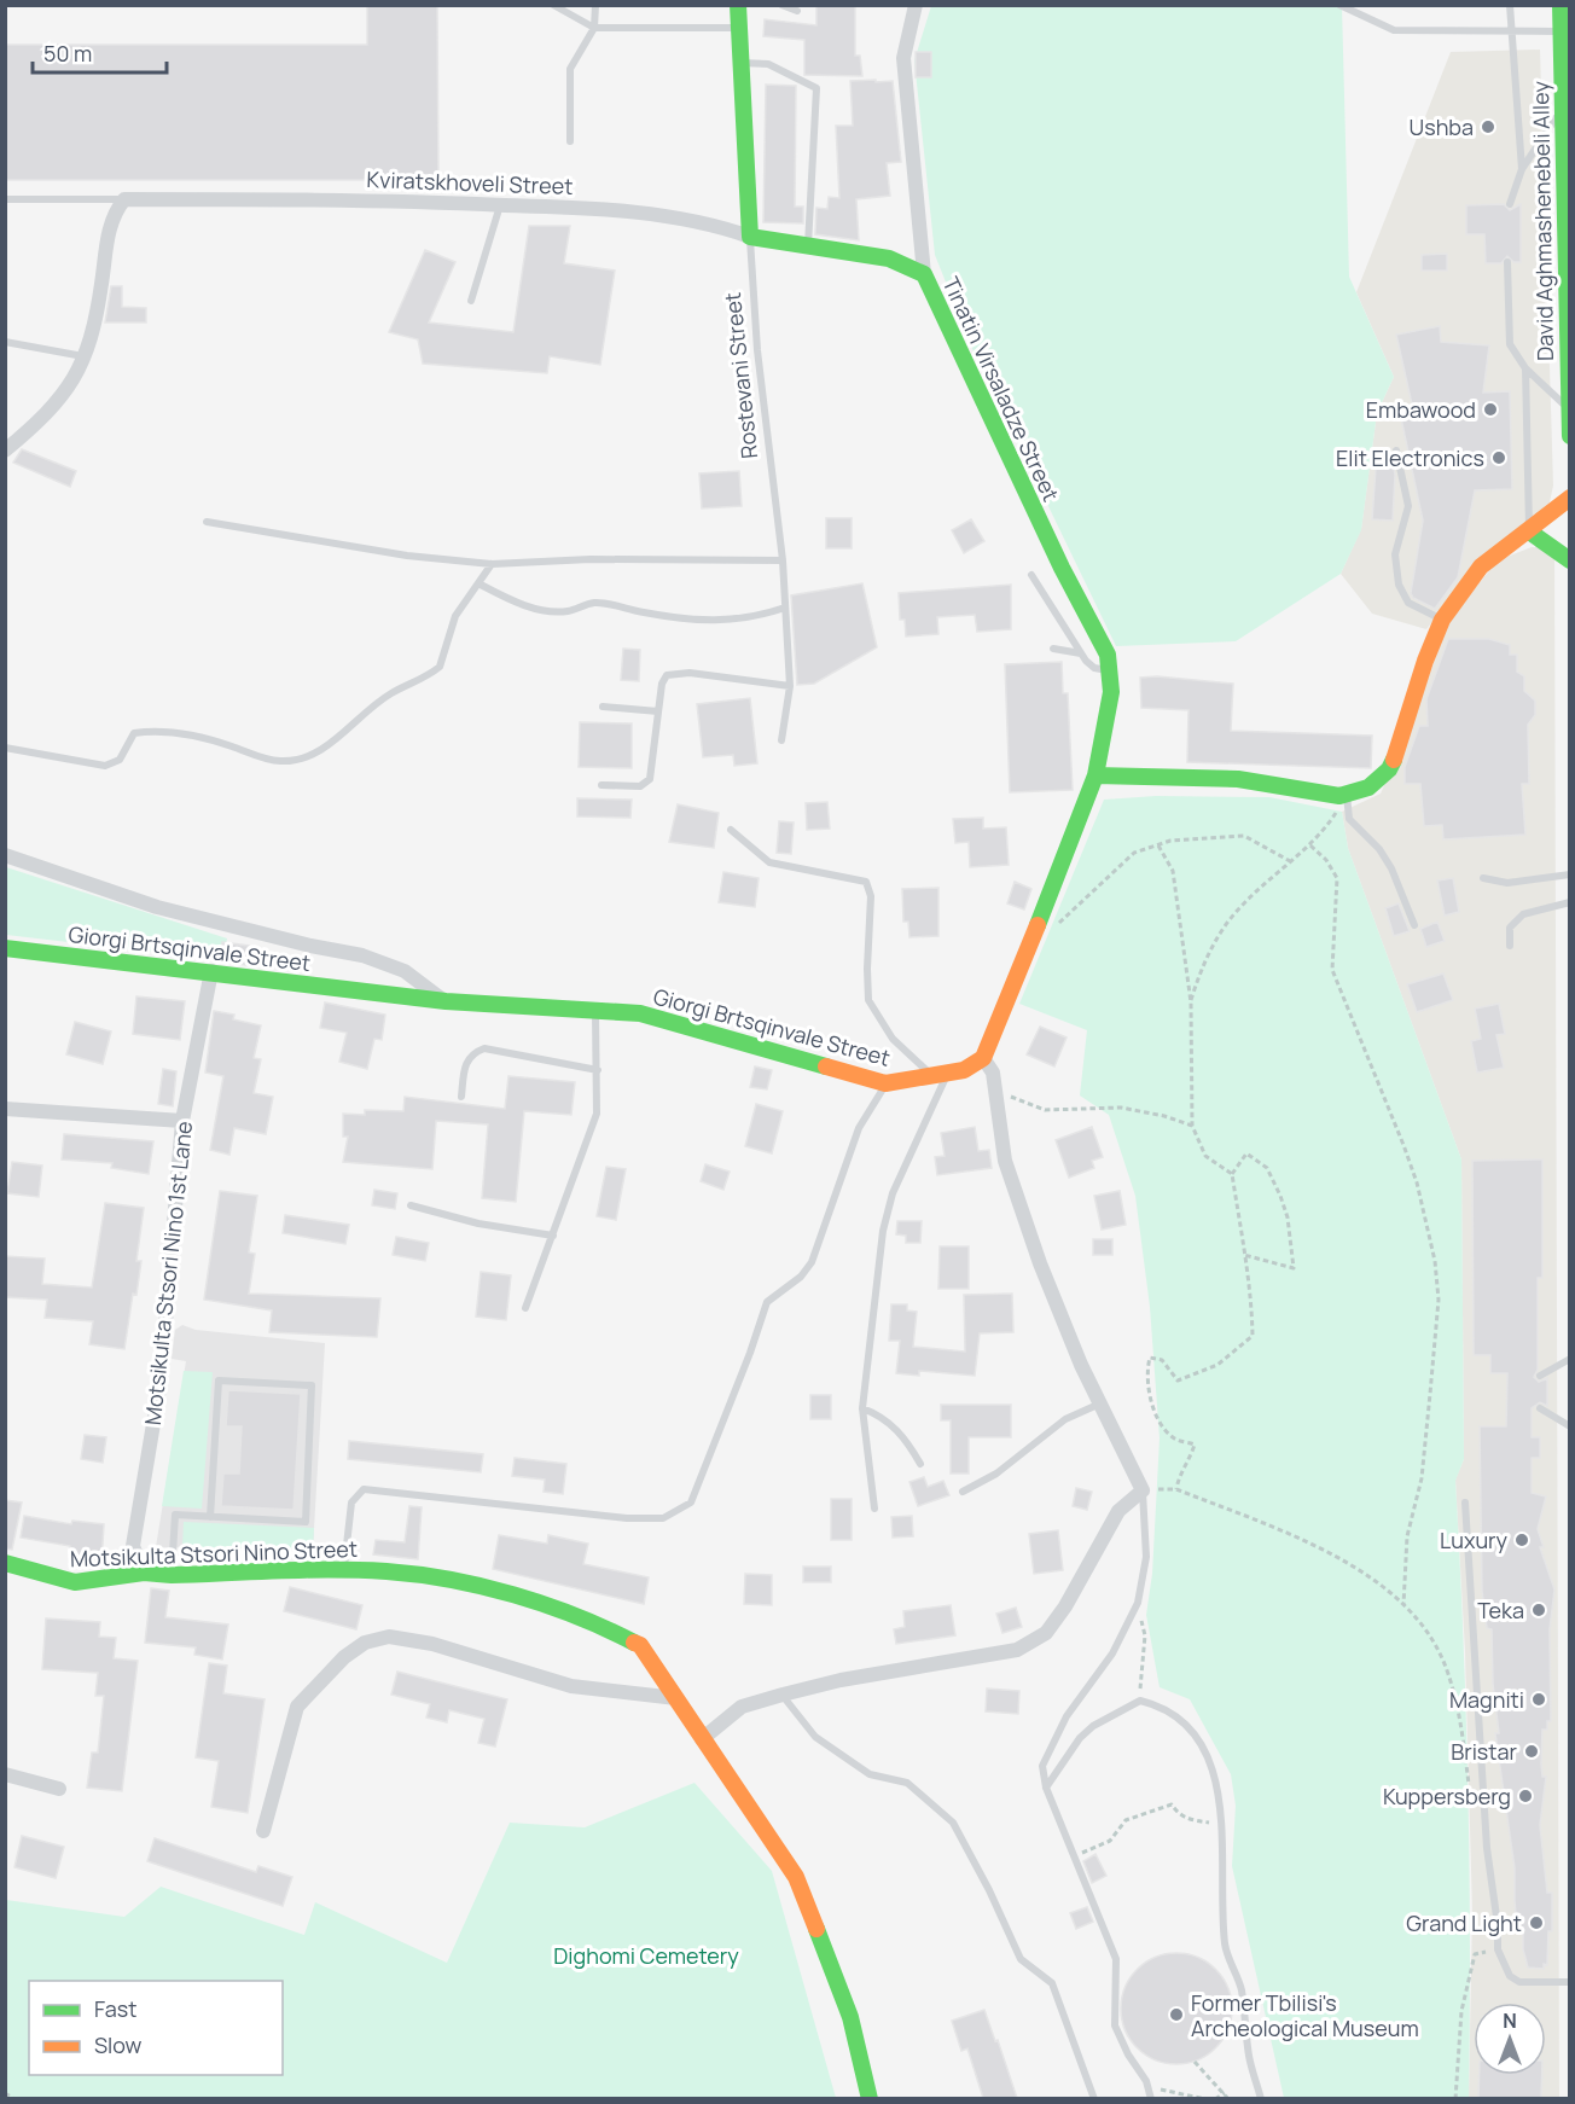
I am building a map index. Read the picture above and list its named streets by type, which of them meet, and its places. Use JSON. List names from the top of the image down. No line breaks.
{"streets":{"main road":["Kviratskhoveli Street","David Aghmashenebeli Alley","Rostevani Street","Tinatin Virsaladze Street","Giorgi Brtsqinvale Street","Motsikulta Stsori Nino Street"],"street":["Motsikulta Stsori Nino 1st Lane"]},"crossings":[["Kviratskhoveli Street","Rostevani Street"],["Kviratskhoveli Street","Tinatin Virsaladze Street"],["Giorgi Brtsqinvale Street","Motsikulta Stsori Nino 1st Lane"],["Motsikulta Stsori Nino 1st Lane","Motsikulta Stsori Nino Street"]],"parks":["Dighomi Cemetery"],"places":["Ushba","Embawood","Elit Electronics","Luxury","Teka","Magniti","Bristar","Kuppersberg","Grand Light","Former Tbilisi's Archeological Museum"],"legend":["Fast","Slow"],"scale_bar":"50 m","north":"top"}
